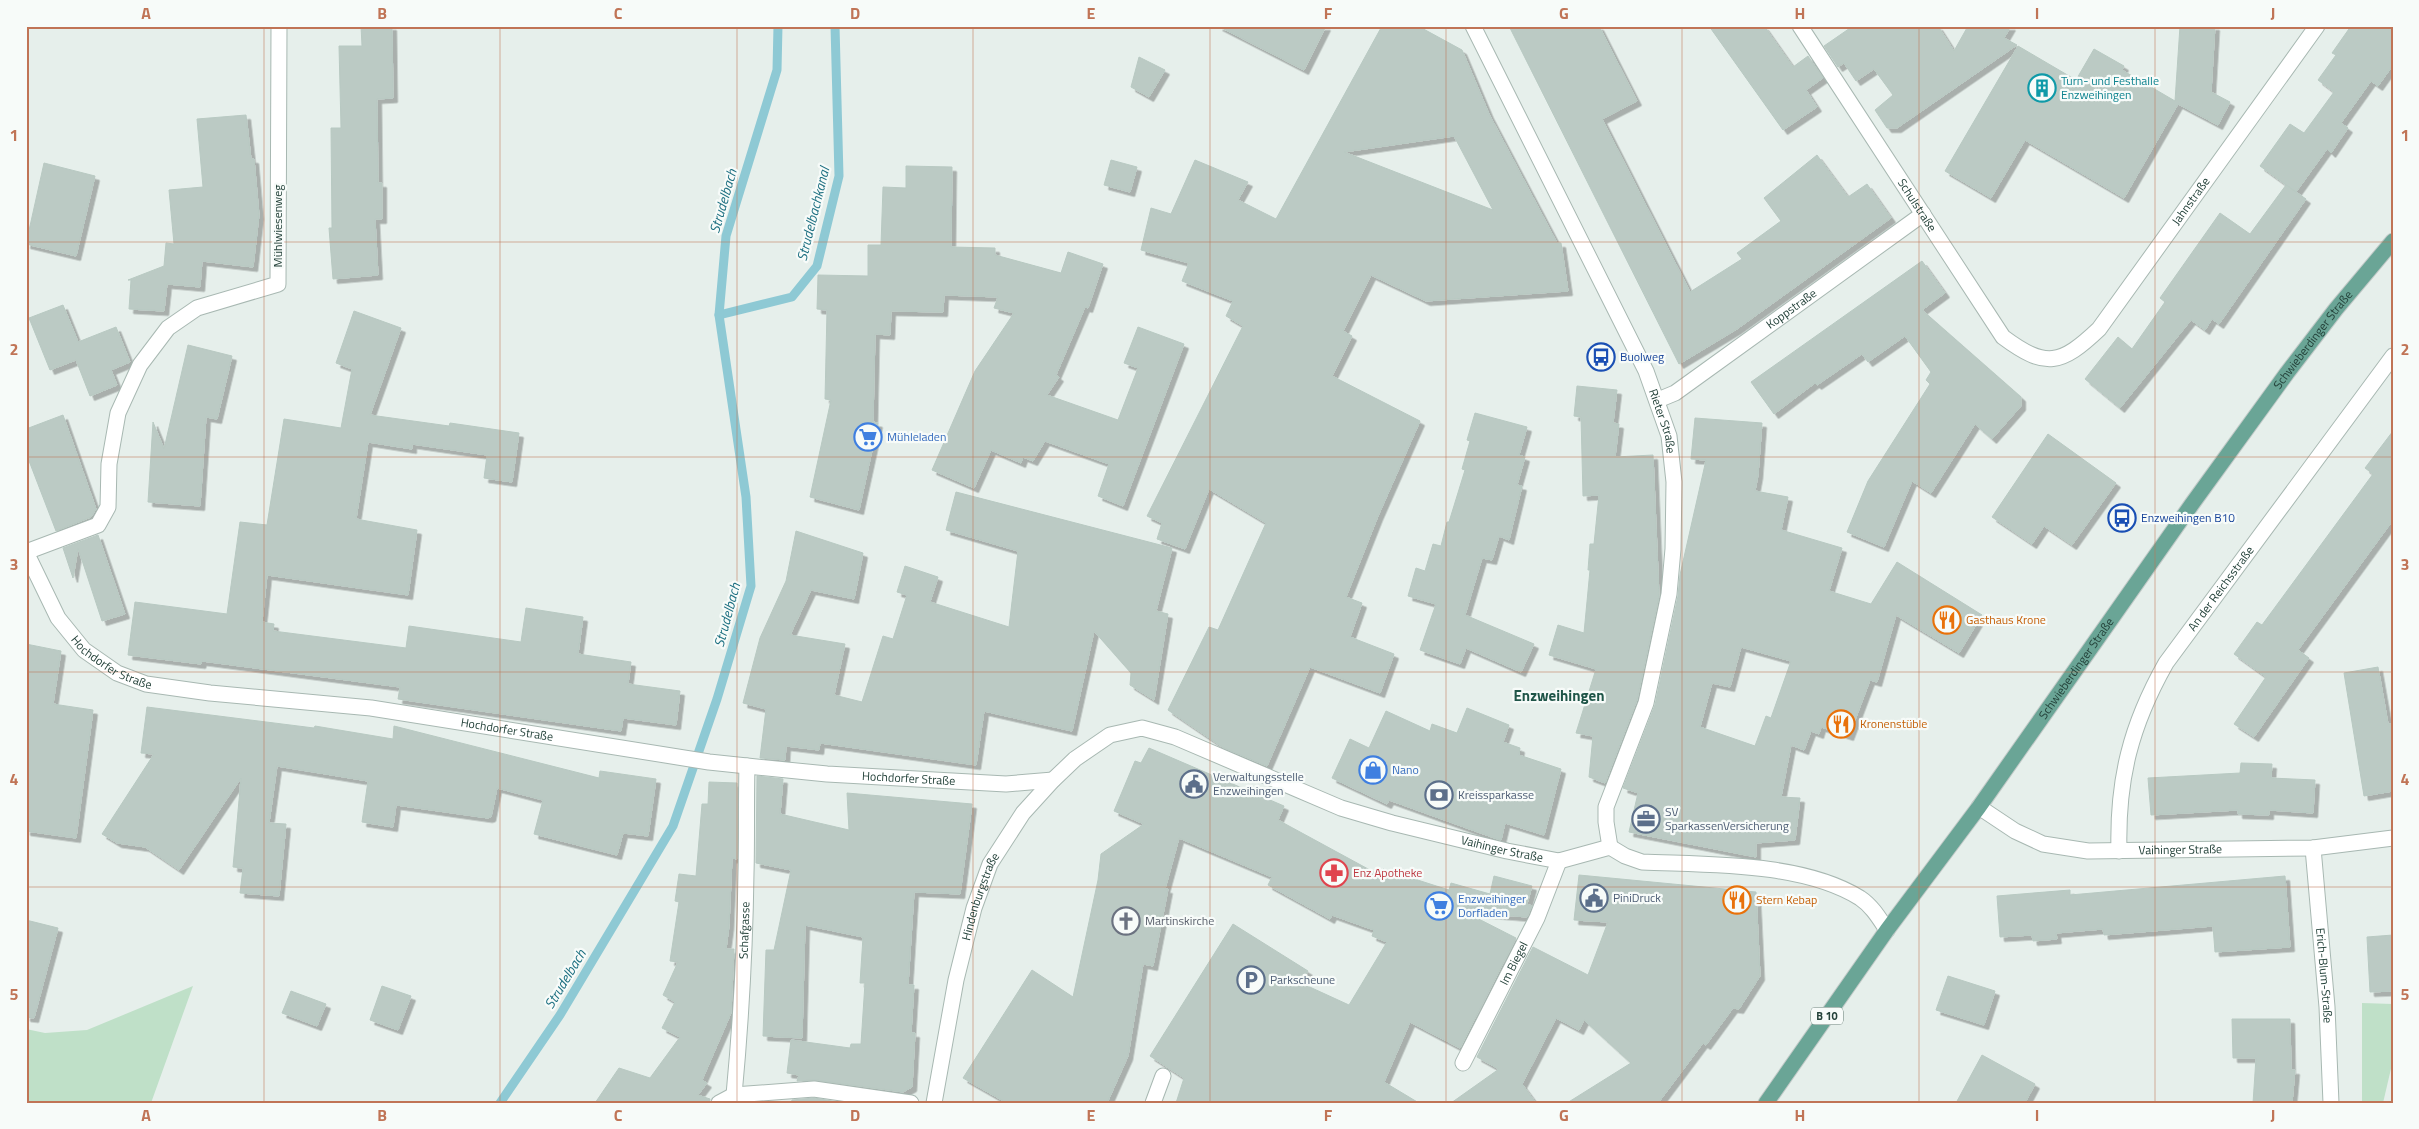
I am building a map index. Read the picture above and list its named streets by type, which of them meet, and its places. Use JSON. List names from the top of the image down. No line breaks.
{"streets":{"main road":["Schwieberdinger Straße","B 10"],"street":["Jahnstraße","Schulstraße","Mühlwiesenweg","Koppstraße","Rieter Straße","An der Reichsstraße","Hochdorfer Straße","Vaihinger Straße","Hindenburgstraße","Schafgasse","Im Biegel","Erich-Blum-Straße"]},"crossings":[["Jahnstraße","Schulstraße"],["Schulstraße","Koppstraße"],["Mühlwiesenweg","Hochdorfer Straße"],["Koppstraße","Rieter Straße"],["Schwieberdinger Straße","Vaihinger Straße"],["Rieter Straße","Vaihinger Straße"],["An der Reichsstraße","Vaihinger Straße"],["Hochdorfer Straße","Hindenburgstraße"],["Hochdorfer Straße","Schafgasse"],["Vaihinger Straße","Hindenburgstraße"],["Vaihinger Straße","Im Biegel"],["Vaihinger Straße","Erich-Blum-Straße"]],"districts":["Enzweihingen"],"water":["Strudelbach","Strudelbachkanal"],"places":{"building":["Turn- und Festhalle Enzweihingen"],"bus stop":["Buolweg","Enzweihingen B10"],"supermarket":["Mühleladen","Enzweihinger Dorfladen"],"restaurant":["Gasthaus Krone","Kronenstüble","Stern Kebap"],"shop":["Nano"],"public building":["Verwaltungsstelle Enzweihingen","PiniDruck"],"bank":["Kreissparkasse"],"office":["SV SparkassenVersicherung"],"pharmacy":["Enz Apotheke"],"church":["Martinskirche"],"parking":["Parkscheune"]},"grid":{"columns":["A","B","C","D","E","F","G","H","I","J"],"rows":["1","2","3","4","5"]}}
